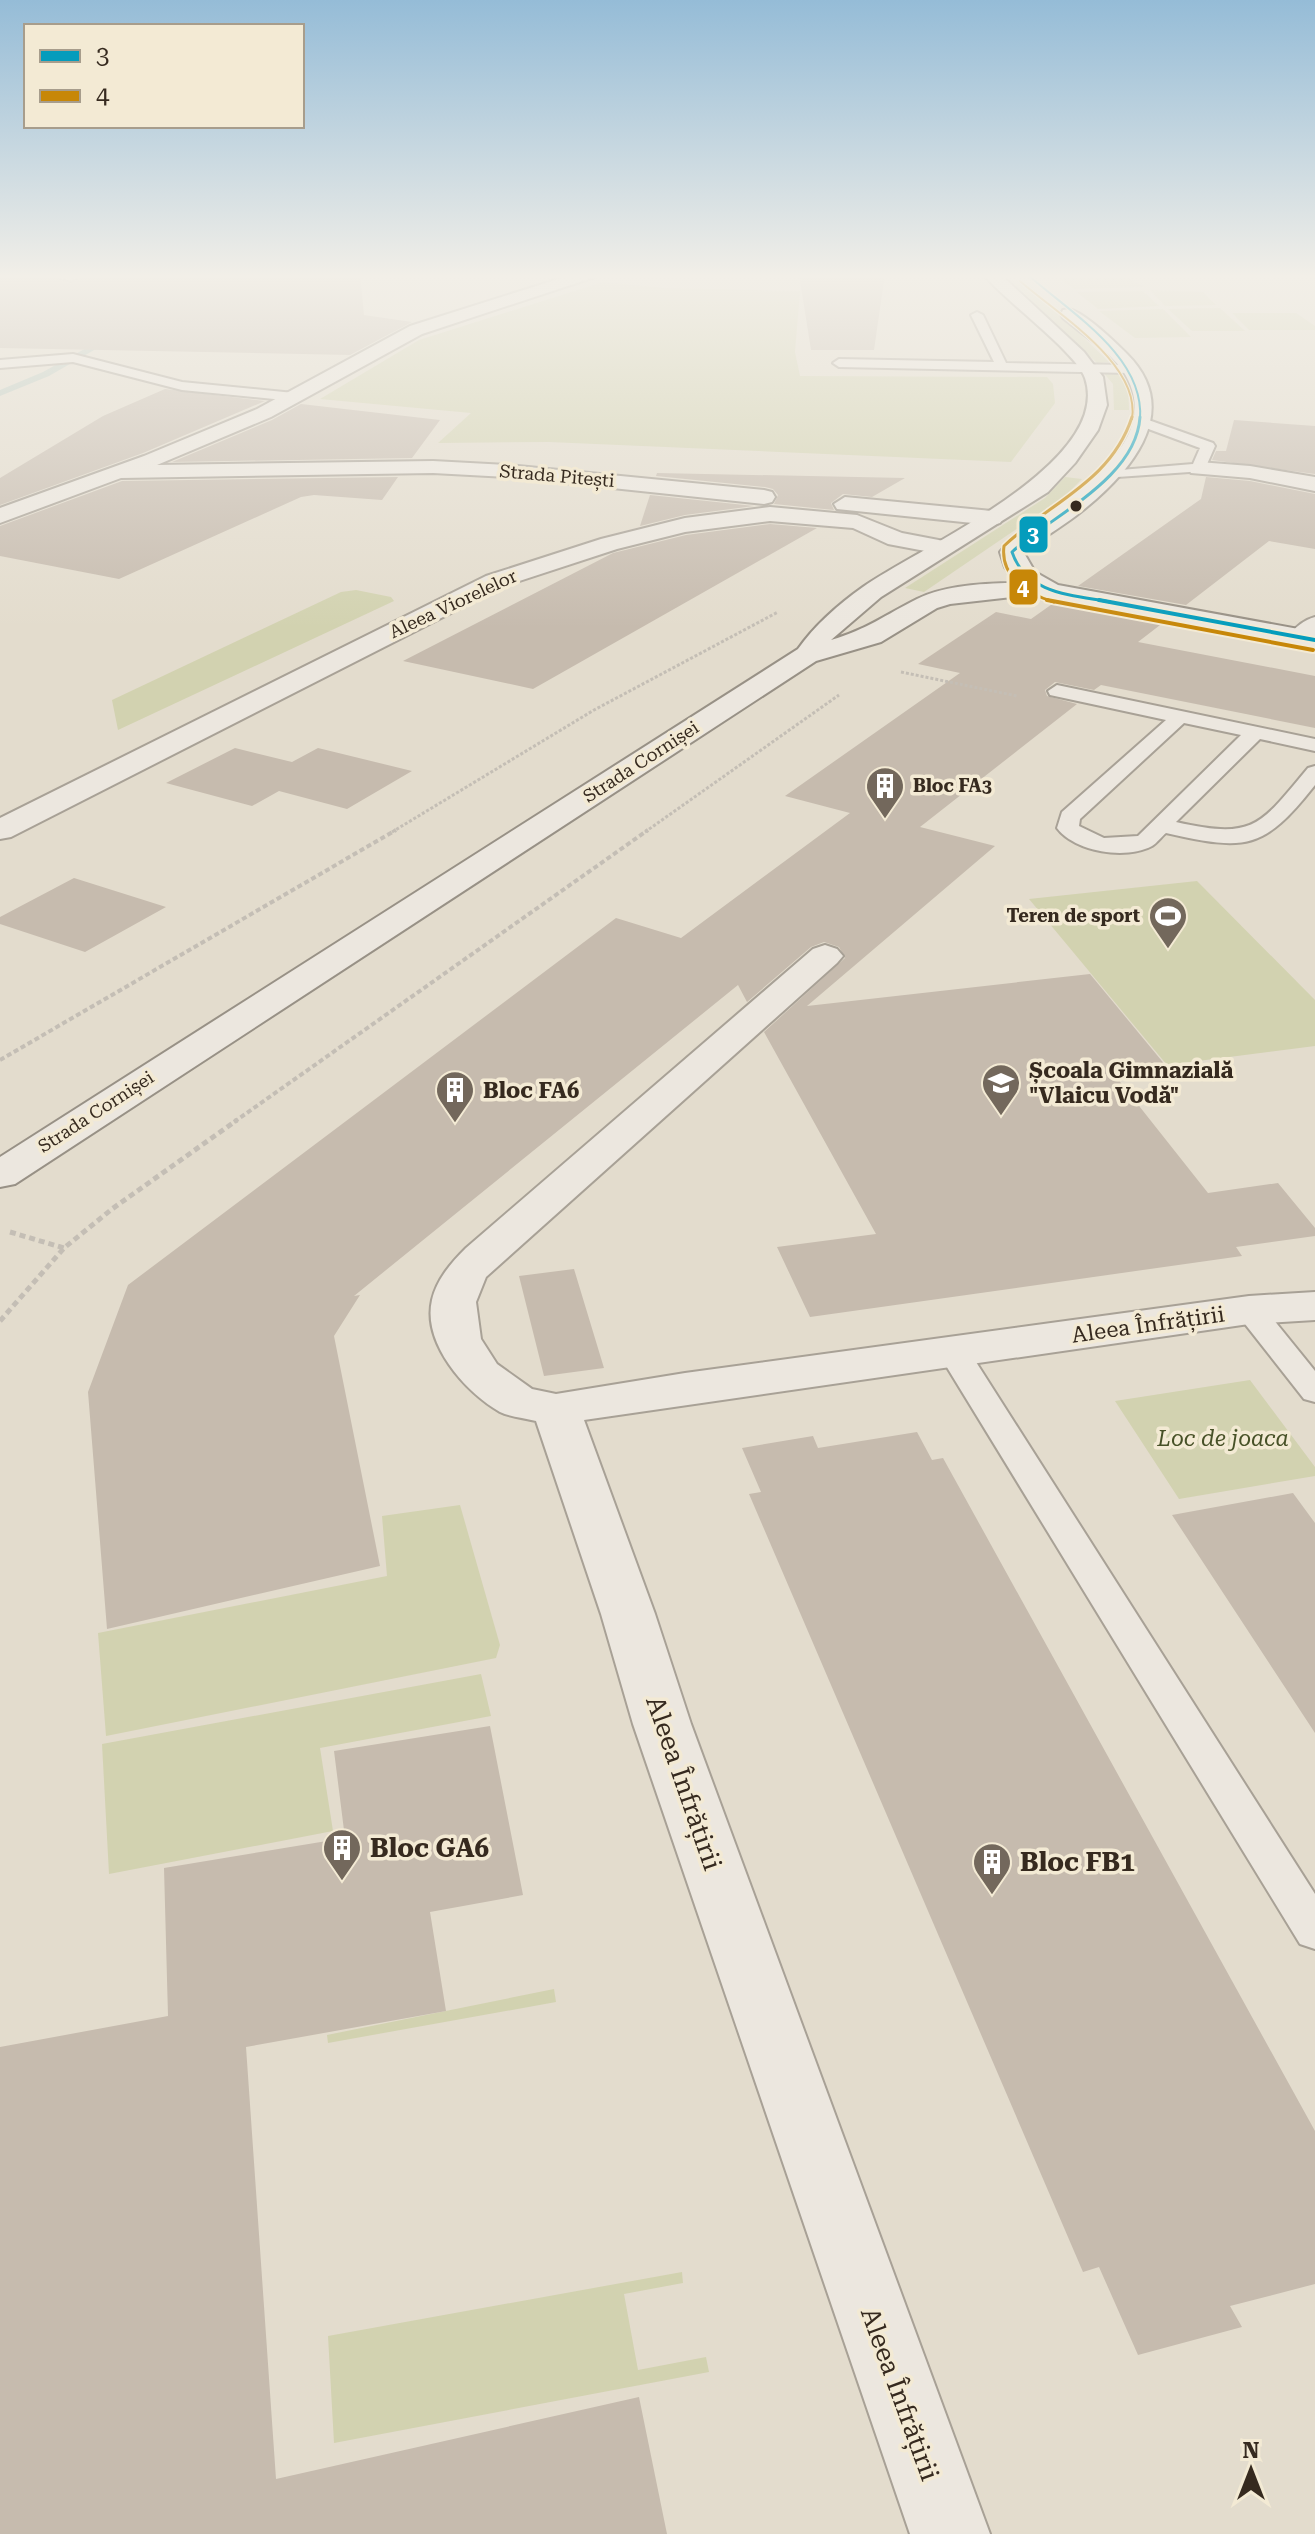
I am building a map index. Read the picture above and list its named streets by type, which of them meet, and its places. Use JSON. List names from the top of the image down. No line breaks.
{"streets":{"street":["Strada Pitești","Aleea Viorelelor","Strada Cornișei","Aleea Înfrățirii"]},"crossings":[["Strada Pitești","Strada Cornișei"],["Aleea Viorelelor","Strada Cornișei"]],"parks":["Loc de joaca"],"places":{"building":["Bloc FA3","Bloc FA6","Bloc GA6","Bloc FB1"],"sports":["Teren de sport"],"school or university":["Școala Gimnazială \"Vlaicu Vodă\""]},"lines":["transit line 3","transit line 4"],"legend":["3","4"],"north":"top"}
